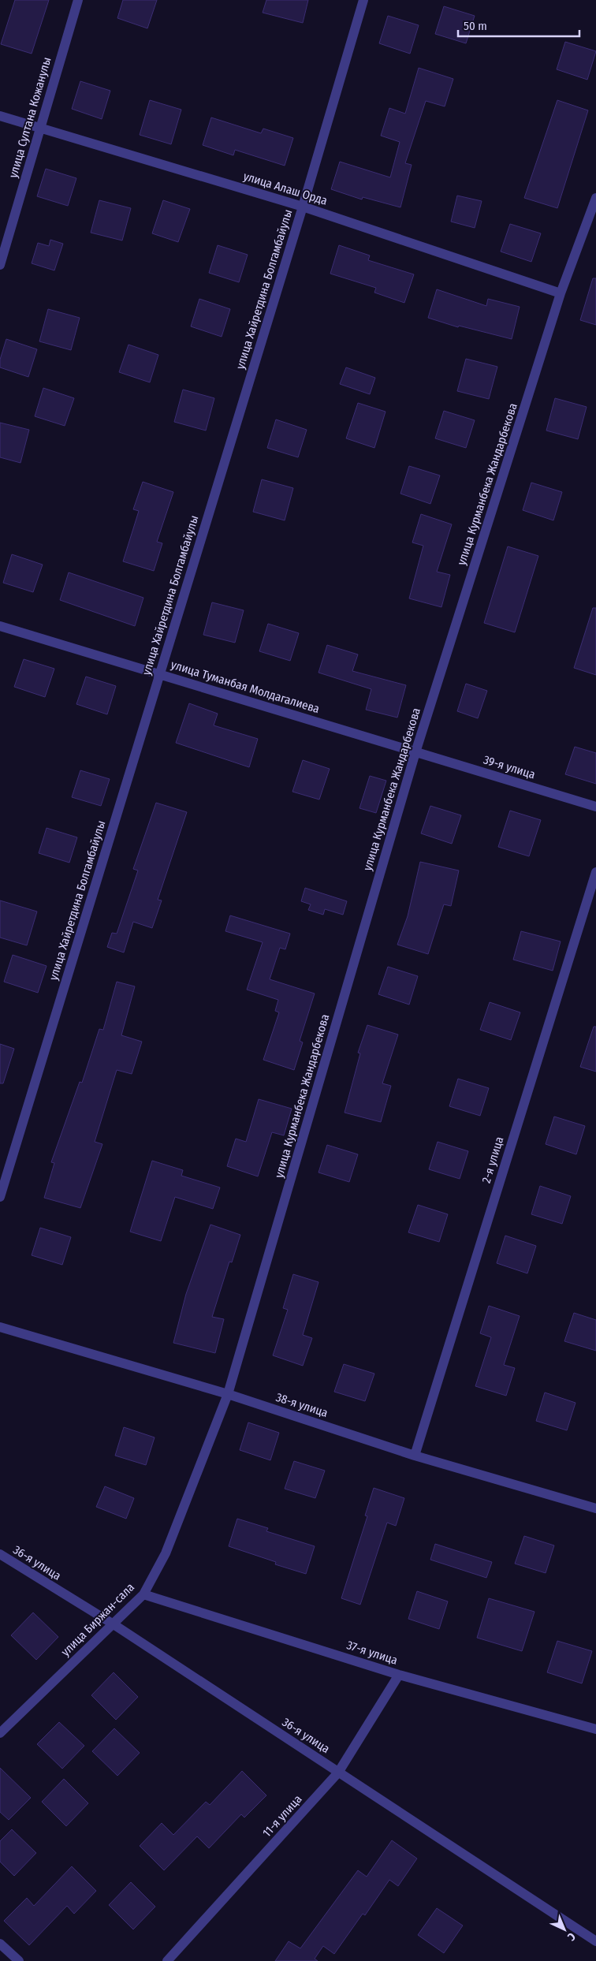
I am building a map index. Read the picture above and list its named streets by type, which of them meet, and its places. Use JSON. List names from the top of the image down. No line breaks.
{"streets":{"street":["улица Султана Кожанулы","улица Алаш Орда","улица Хайретдина Болгамбайулы","улица Курманбека Жандарбекова","улица Туманбая Молдагалиева","39-я улица","2-я улица","38-я улица","36-я улица","улица Биржан-сала","37-я улица","11-я улица"]},"crossings":[["улица Султана Кожанулы","улица Алаш Орда"],["улица Алаш Орда","улица Хайретдина Болгамбайулы"],["улица Алаш Орда","улица Курманбека Жандарбекова"],["улица Хайретдина Болгамбайулы","улица Туманбая Молдагалиева"],["улица Курманбека Жандарбекова","улица Туманбая Молдагалиева"],["улица Курманбека Жандарбекова","39-я улица"],["улица Курманбека Жандарбекова","38-я улица"],["улица Курманбека Жандарбекова","улица Биржан-сала"],["улица Туманбая Молдагалиева","39-я улица"],["2-я улица","38-я улица"],["38-я улица","улица Биржан-сала"],["36-я улица","улица Биржан-сала"],["36-я улица","11-я улица"],["улица Биржан-сала","37-я улица"],["37-я улица","11-я улица"]],"scale_bar":"50 m","north":"bottom right"}
